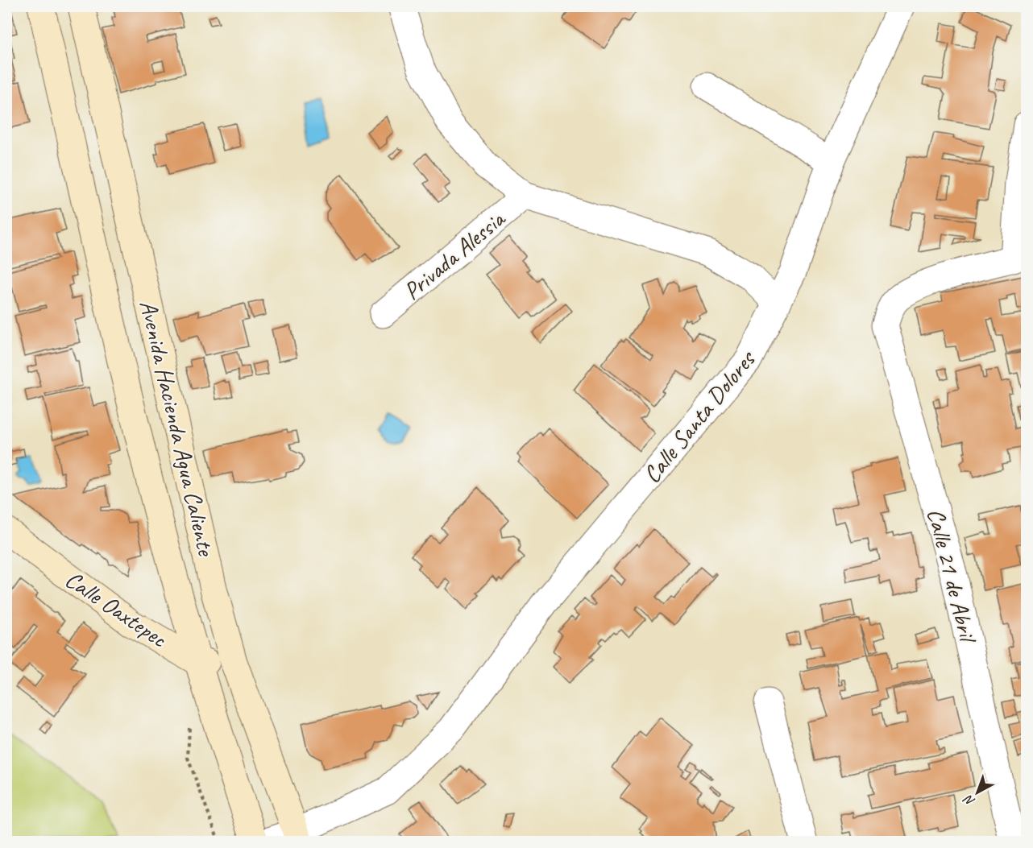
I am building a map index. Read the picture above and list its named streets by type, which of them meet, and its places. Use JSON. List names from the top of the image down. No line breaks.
{"streets":{"main road":["Avenida Hacienda Agua Caliente","Calle Oaxtepec"],"street":["Privada Alessia","Calle Santa Dolores","Calle 21 de Abril"]},"crossings":[["Calle Santa Dolores","Avenida Hacienda Agua Caliente"],["Avenida Hacienda Agua Caliente","Calle Oaxtepec"]],"north":"bottom left"}
